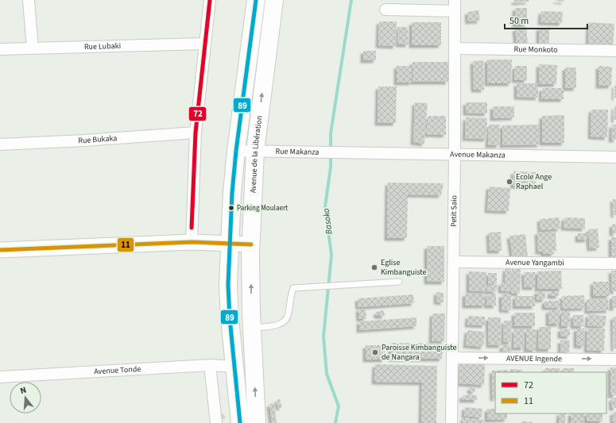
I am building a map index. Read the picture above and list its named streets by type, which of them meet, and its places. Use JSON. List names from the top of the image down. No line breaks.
{"streets":{"highway":["Avenue de la Libération"],"street":["Rue Lubaki","Rue Monkoto","Rue Bukaka","Rue Makanza","Avenue Makanza","Petit Saio","Avenue Yangambi","AVENUE Ingende","Avenue Tonde"]},"crossings":[["Rue Monkoto","Petit Saio"],["Rue Makanza","Avenue de la Libération"],["Rue Makanza","Avenue Makanza"],["Avenue Makanza","Petit Saio"],["Petit Saio","Avenue Yangambi"],["Petit Saio","AVENUE Ingende"]],"one_way":["AVENUE Ingende"],"water":["Basoko"],"places":["Ecole Ange Raphael","Parking Moulaert","Eglise Kimbanguiste","Paroisse Kimbanguiste de Nangara"],"lines":["transit line 72","transit line 89","transit line 11"],"legend":["72","11"],"scale_bar":"50 m","north":"top"}
